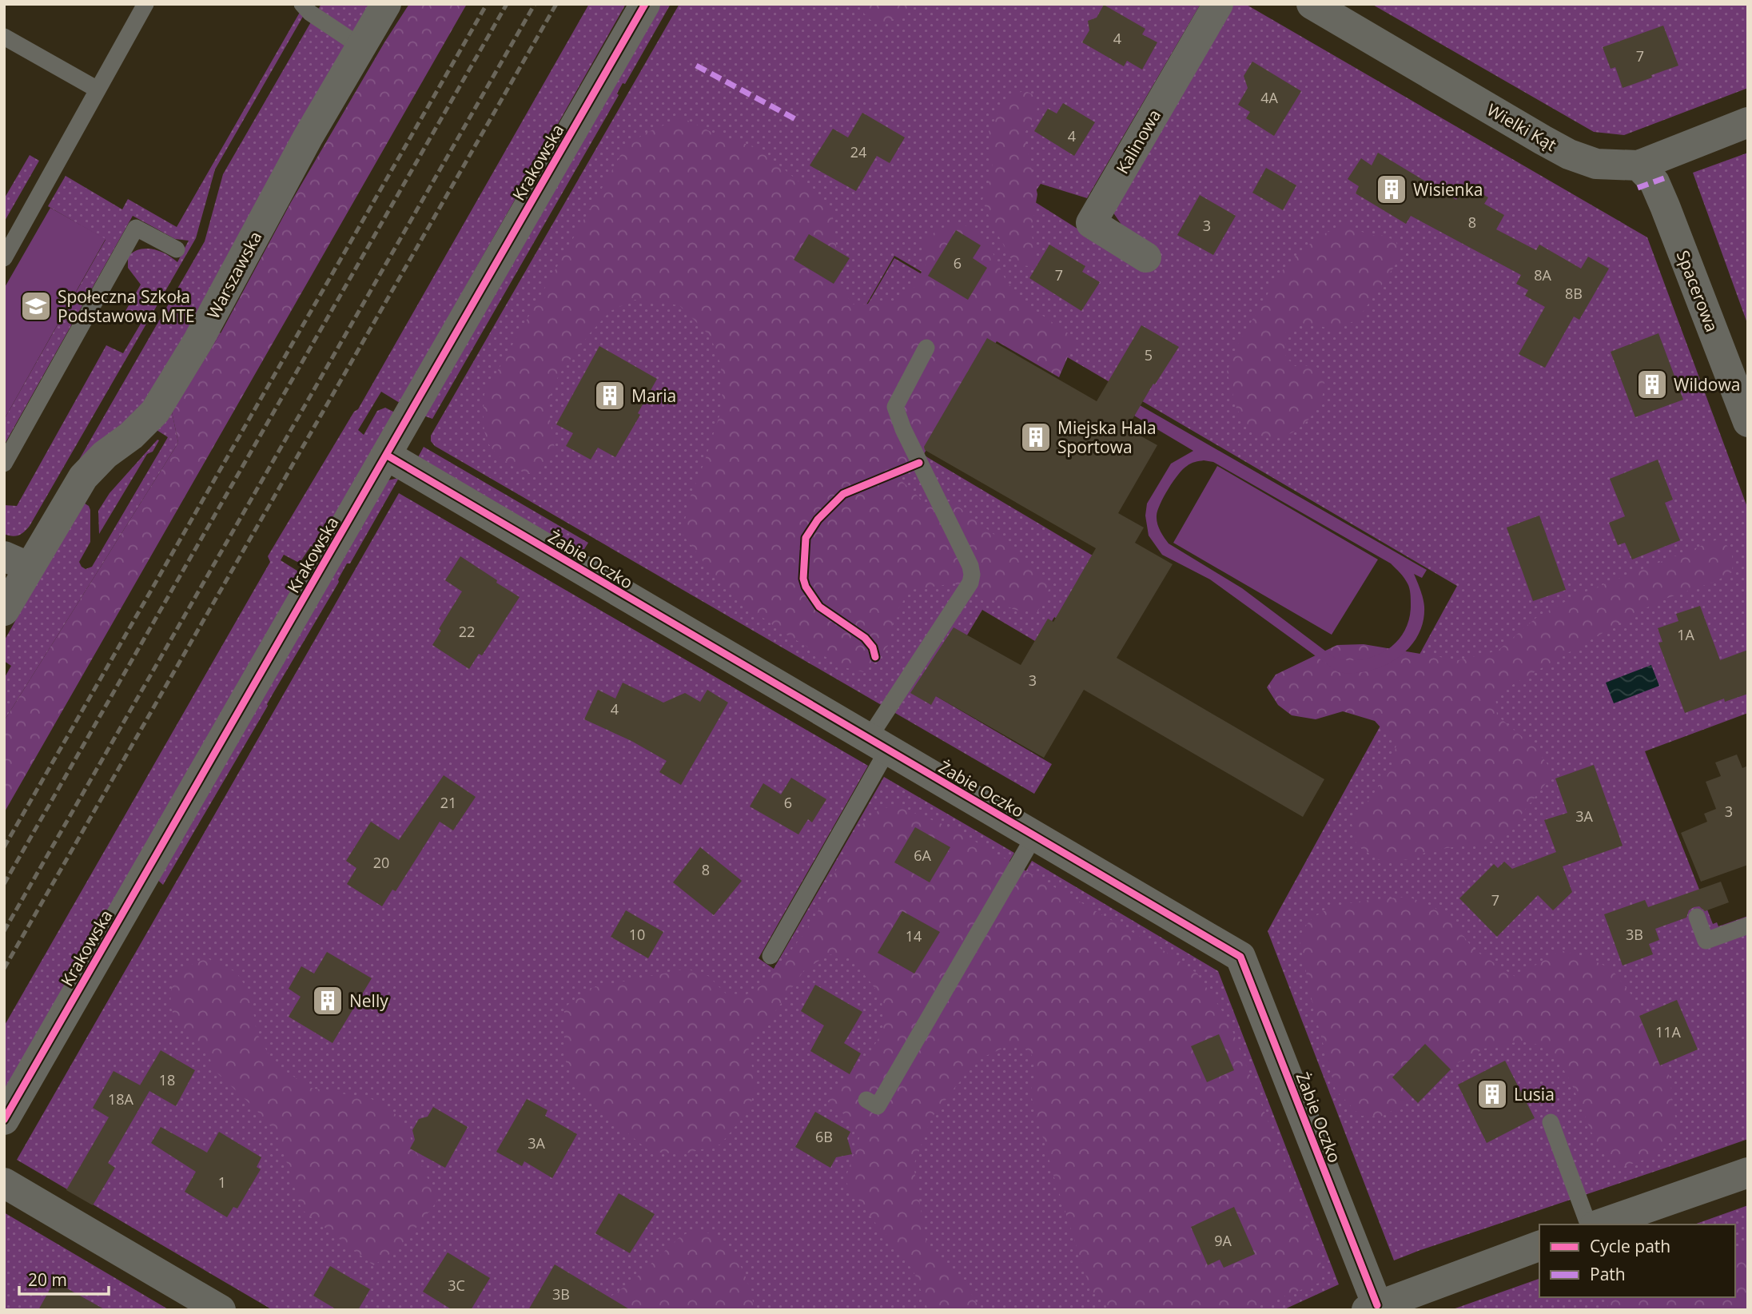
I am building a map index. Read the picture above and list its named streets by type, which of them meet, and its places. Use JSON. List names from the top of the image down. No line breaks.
{"streets":{"street":["Wielki Kąt","Kalinowa","Krakowska","Warszawska","Spacerowa","Żabie Oczko"]},"crossings":[["Wielki Kąt","Spacerowa"],["Krakowska","Żabie Oczko"]],"places":{"building":["Wisienka","Wildowa","Maria","Miejska Hala Sportowa","Nelly","Lusia"],"school or university":["Społeczna Szkoła Podstawowa MTE"]},"house_numbers":["4","7","4A","4","24","8","3","6","7","8A","8B","5","22","1A","3","4","21","6","3","3A","6A","20","8","7","10","3B","14","11A","18","18A","6B","3A","1","9A","3C","3B"],"legend":["Cycle path","Path"],"scale_bar":"20 m"}
